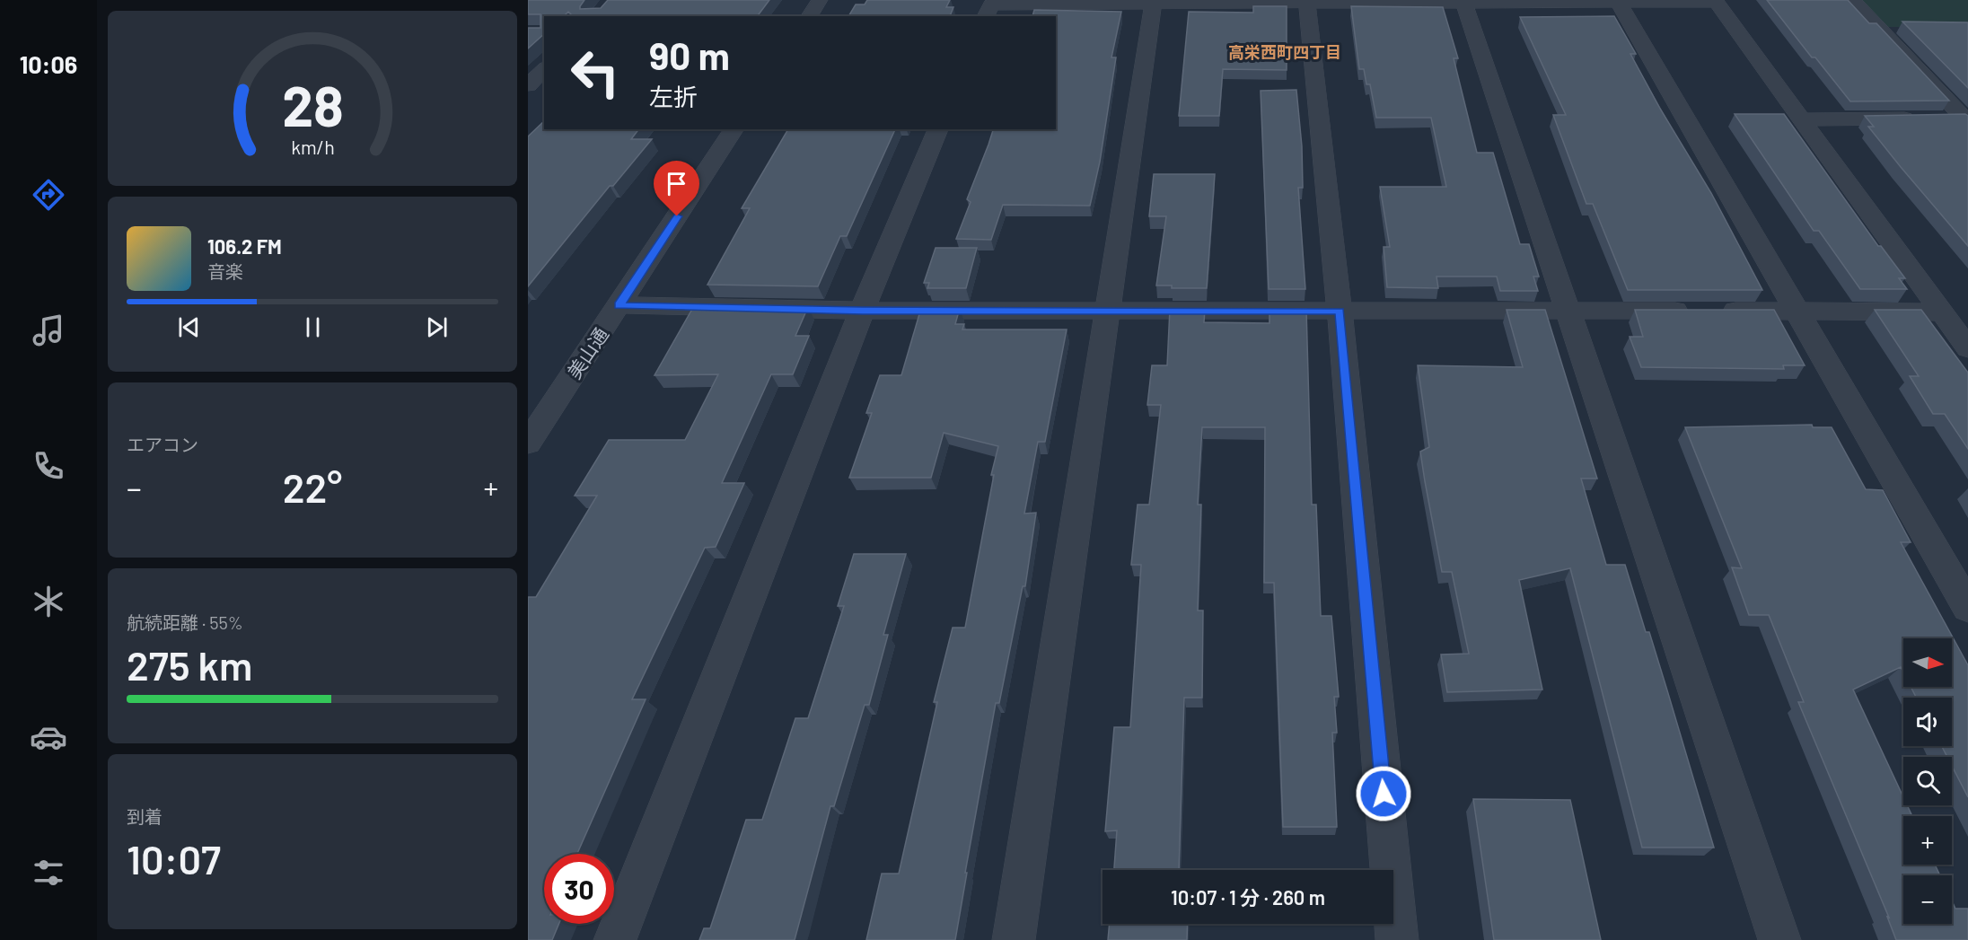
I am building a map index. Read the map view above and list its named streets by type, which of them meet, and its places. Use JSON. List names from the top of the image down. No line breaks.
{"streets":{"street":["美山通"]},"districts":["高栄西町四丁目"],"north":"right","page":{"tabs":"10:06","turn":["90 m","左折"],"song":["106.2 FM","音楽"],"tile":["エアコン",["航続距離 · 55%","275 km"],["到着","10:07"]],"heat":["−","22°","+"],"map_buttons":["+","−"],"limit":"30","trip":"10:07 · 1 分 · 260 m","gauge":["28","km/h"]}}
